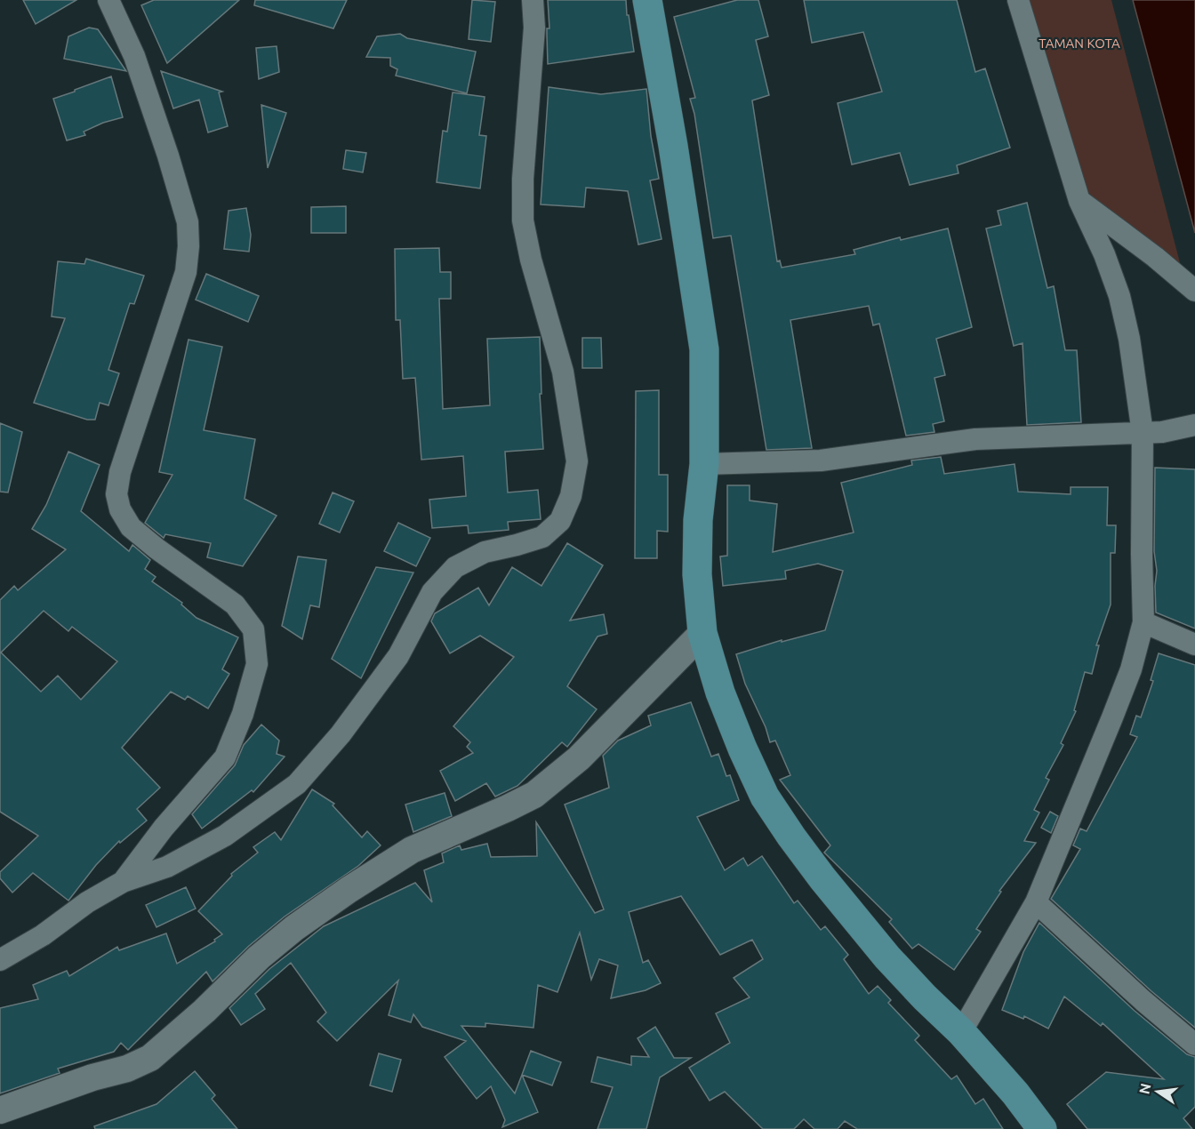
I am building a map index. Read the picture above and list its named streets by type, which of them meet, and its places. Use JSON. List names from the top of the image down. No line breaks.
{"parks":["TAMAN KOTA"],"north":"left"}
